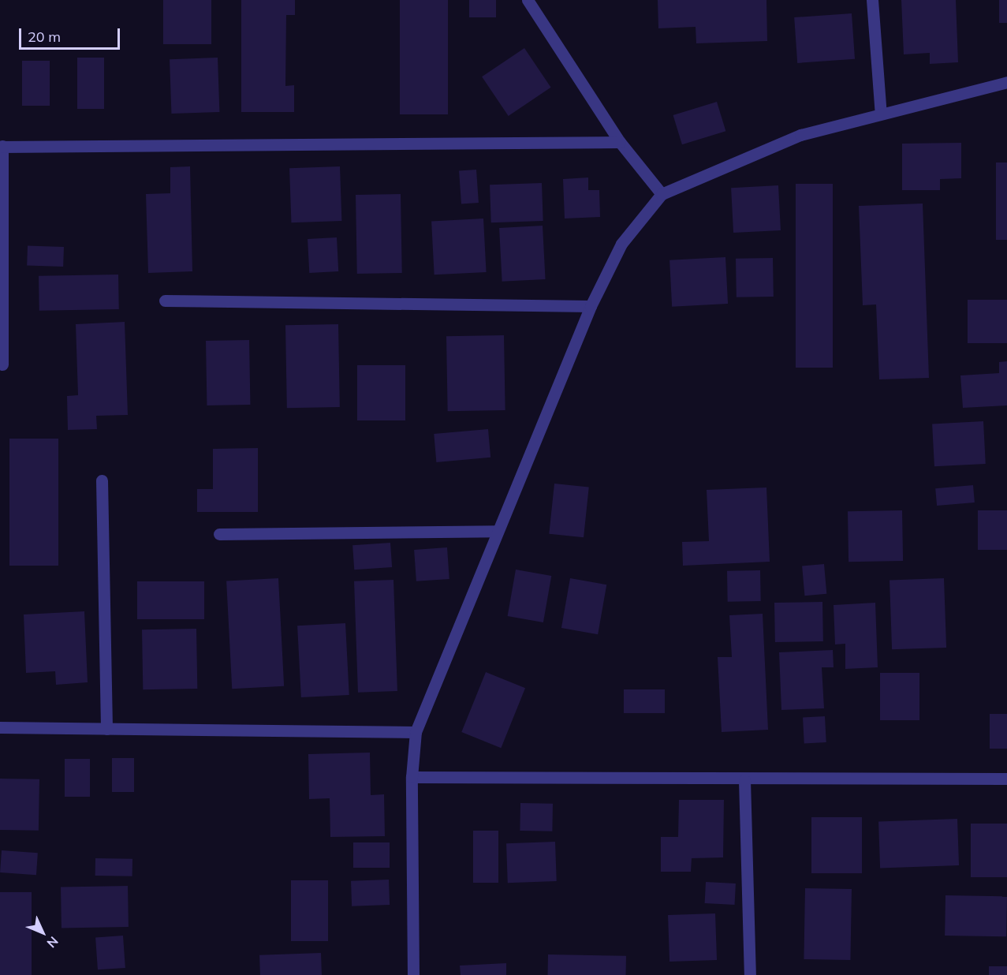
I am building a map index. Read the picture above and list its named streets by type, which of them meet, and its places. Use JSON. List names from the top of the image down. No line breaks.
{"scale_bar":"20 m","north":"bottom right"}
